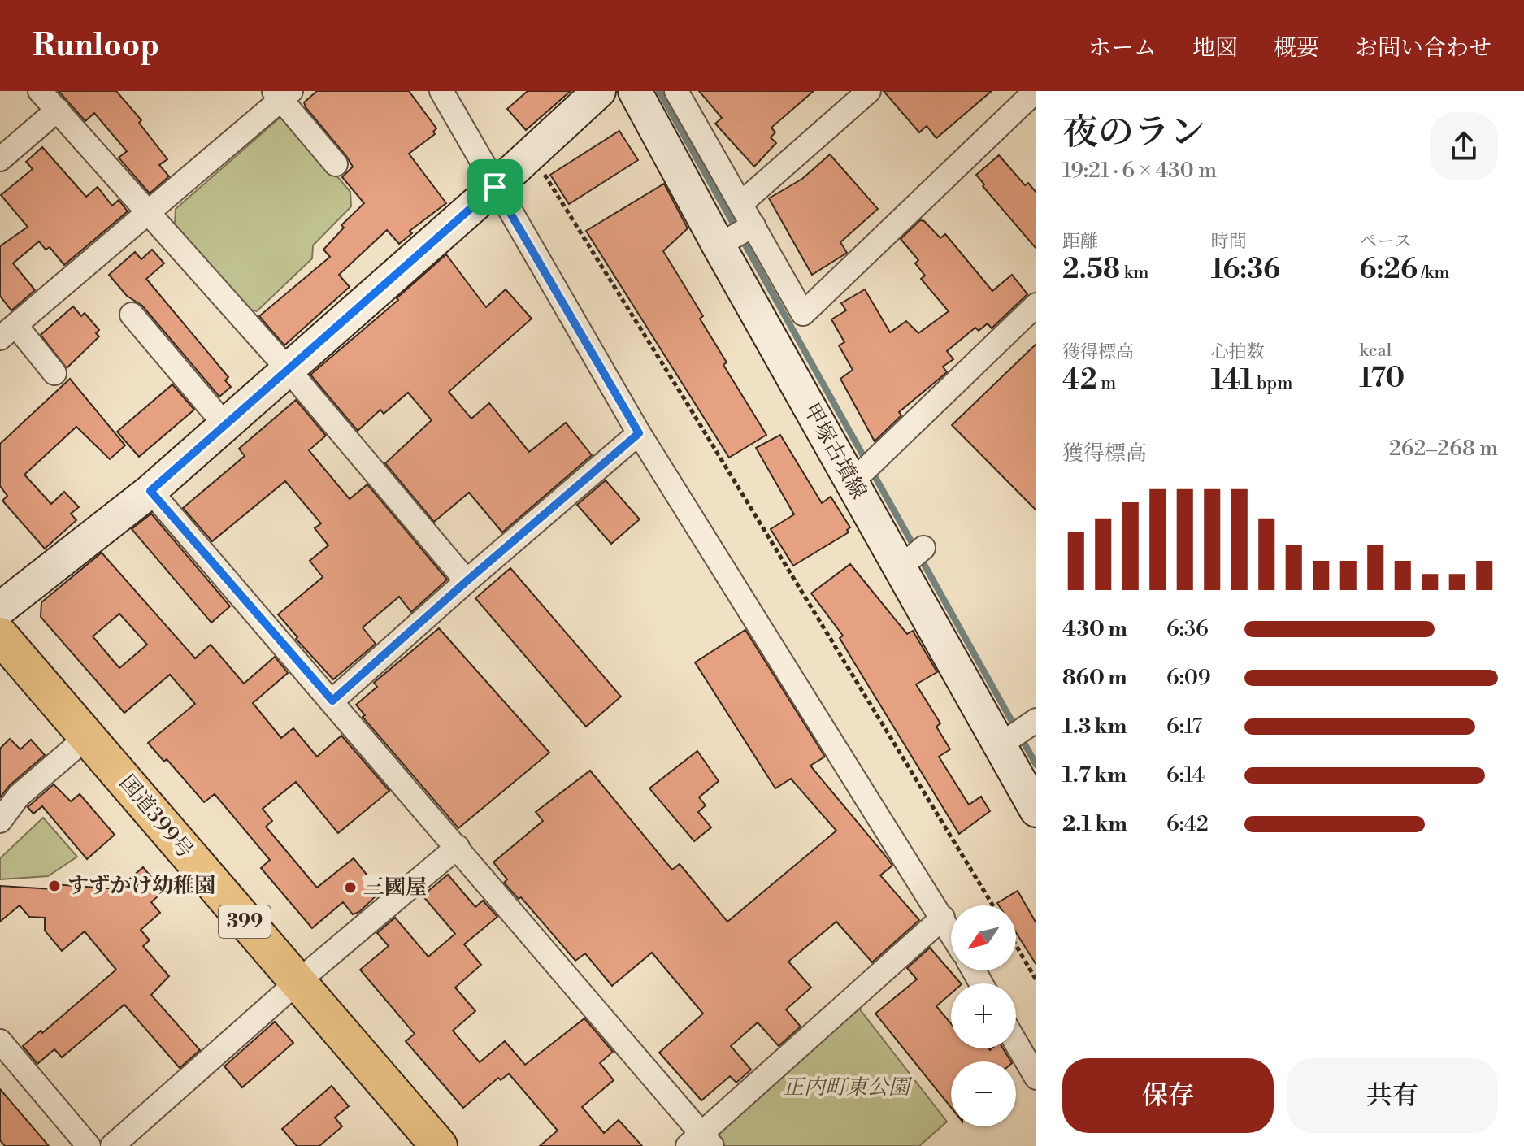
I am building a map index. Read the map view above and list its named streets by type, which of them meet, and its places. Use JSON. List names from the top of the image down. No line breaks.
{"streets":{"highway":["国道399号","399"],"main road":["甲塚古墳線"]},"parks":["正内町東公園"],"places":["すずかけ幼稚園","三國屋"],"north":"bottom left","page":{"header":"Runloop","nav":["ホーム","地図","概要","お問い合わせ"],"heading":["夜のラン","19:21 · 6 × 430 m"],"stats":[["距離","2.58 km"],["時間","16:36"],["ペース","6:26 /km"],["獲得標高","42 m"],["心拍数","141 bpm"],["kcal","170"]],"chart":["獲得標高","262–268 m"],"list":[{"name":"430 m","note":"6:36"},{"name":"860 m","note":"6:09"},{"name":"1.3 km","note":"6:17"},{"name":"1.7 km","note":"6:14"},{"name":"2.1 km","note":"6:42"}],"map_buttons":["+","−"],"buttons":["保存","共有"]}}
